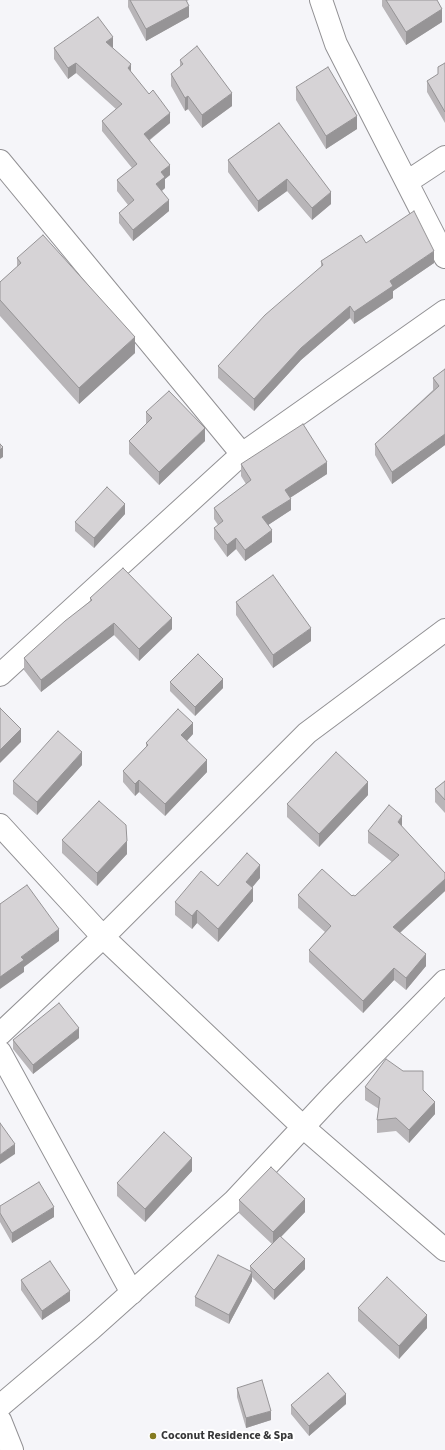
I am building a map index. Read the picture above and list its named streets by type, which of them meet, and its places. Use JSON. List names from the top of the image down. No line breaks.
{"places":["Coconut Residence & Spa"]}
